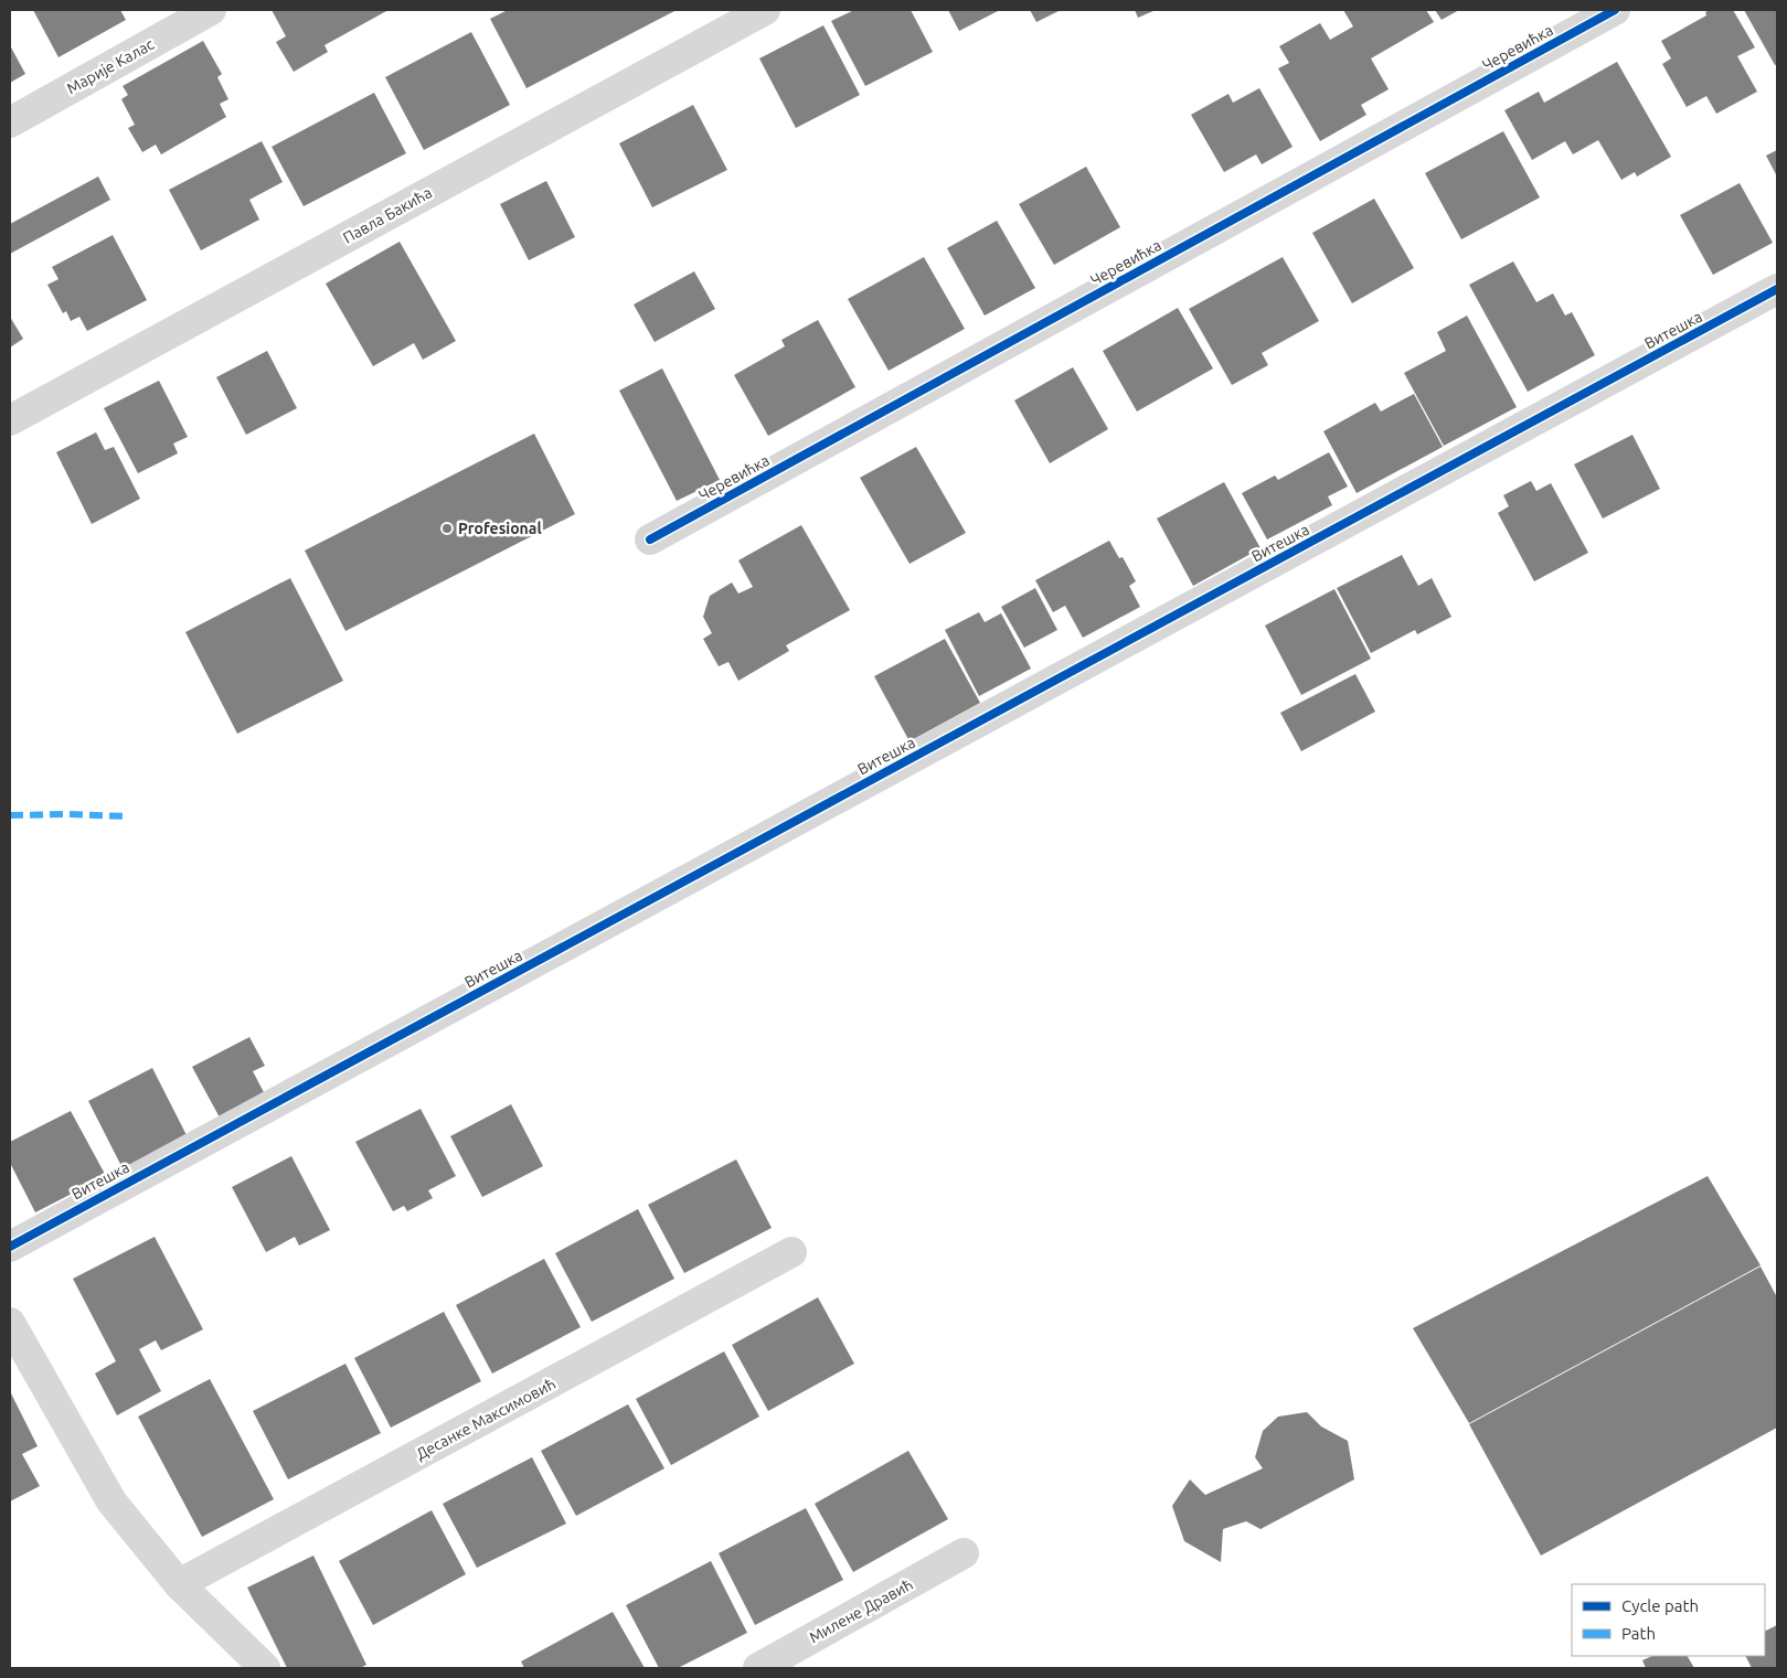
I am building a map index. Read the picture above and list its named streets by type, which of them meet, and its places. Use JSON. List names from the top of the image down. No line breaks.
{"streets":{"street":["Черевићка","Марије Калас","Павла Бакића","Витешка","Десанке Максимовић","Милене Дравић"]},"places":["Profesional"],"legend":["Cycle path","Path"]}
